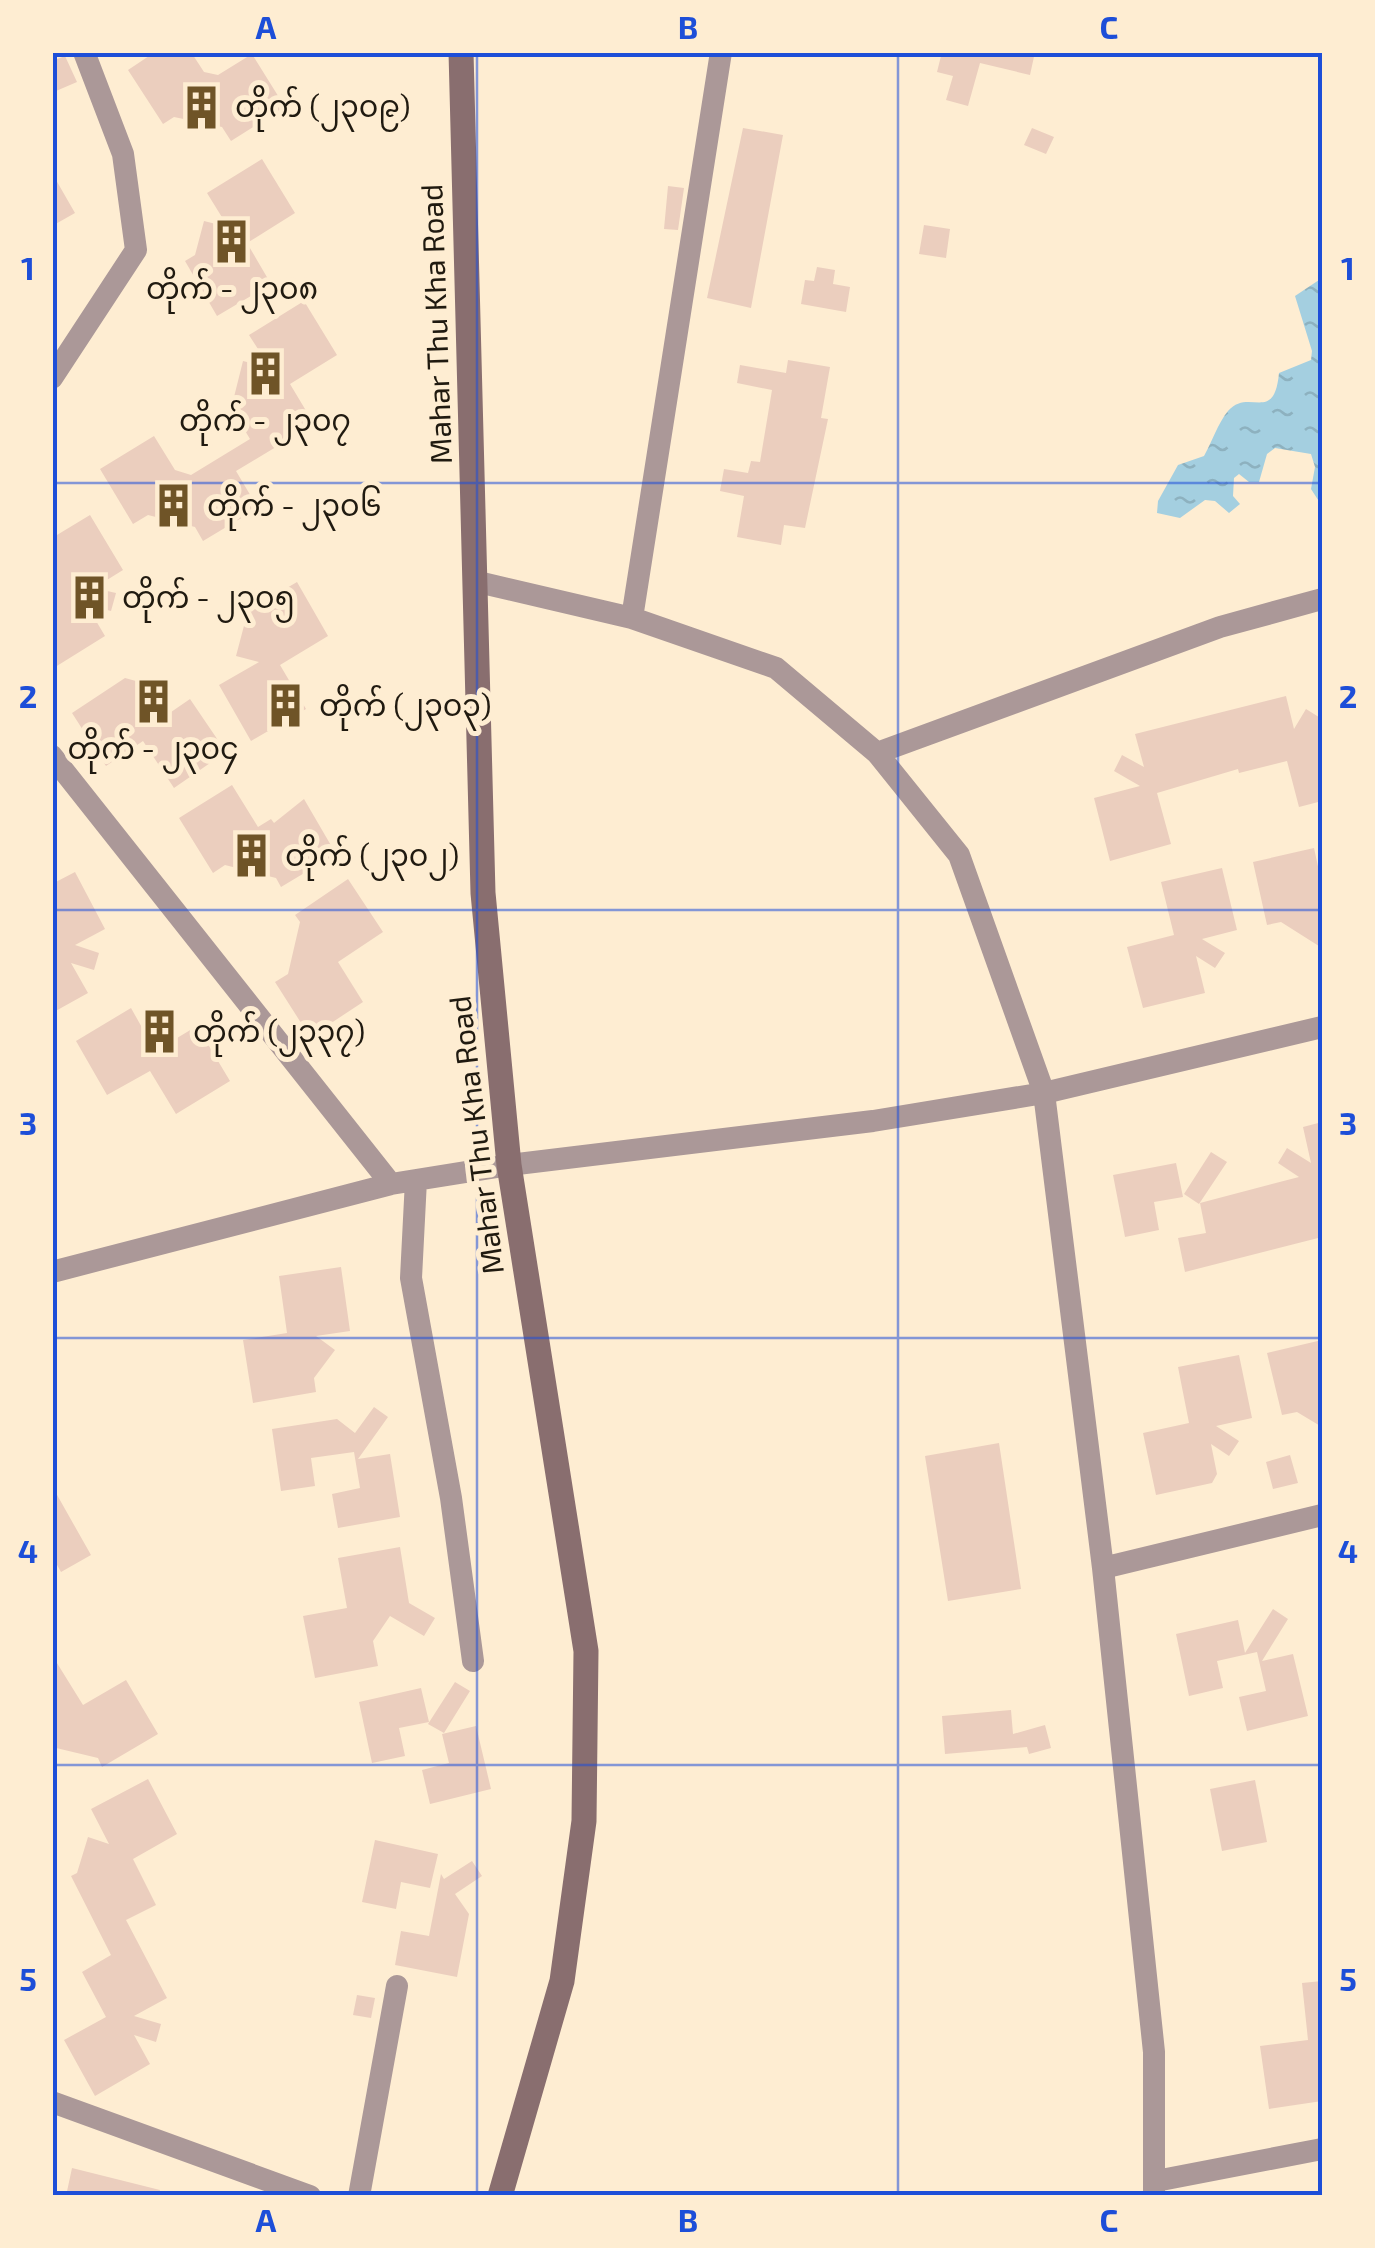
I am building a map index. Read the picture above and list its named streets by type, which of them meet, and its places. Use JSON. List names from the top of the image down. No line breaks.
{"streets":{"main road":["Mahar Thu Kha Road"]},"places":{"building":["တိုက် (၂၃၀၉)","တိုက် - ၂၃၀၈","တိုက် - ၂၃၀၇","တိုက် - ၂၃၀၆","တိုက် - ၂၃၀၅","တိုက် - ၂၃၀၄","တိုက် (၂၃၀၃)","တိုက် (၂၃၀၂)","တိုက် (၂၃၃၇)"]},"grid":{"columns":["A","B","C"],"rows":["1","2","3","4","5"]}}
